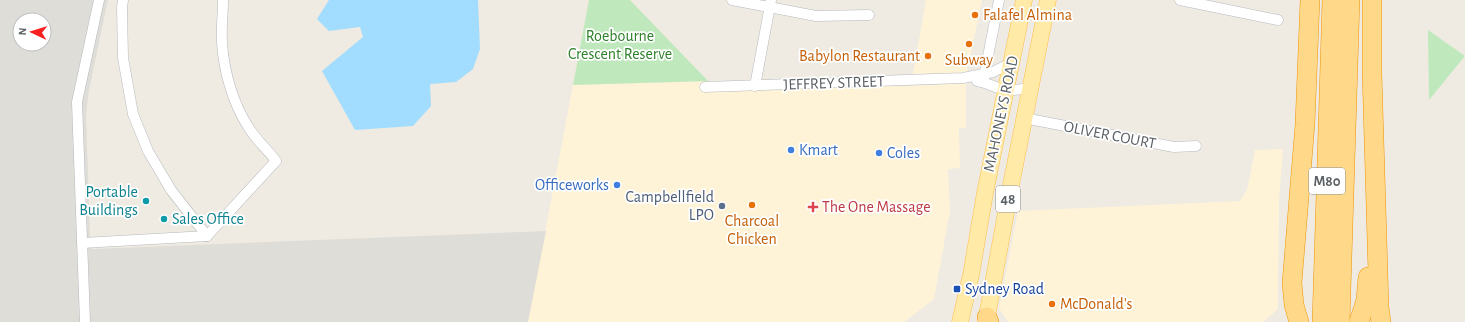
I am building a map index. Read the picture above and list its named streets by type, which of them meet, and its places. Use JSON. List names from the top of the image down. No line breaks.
{"streets":{"highway":["M80"],"main road":["MAHONEYS ROAD","48"],"street":["JEFFREY STREET","OLIVER COURT"]},"crossings":[["JEFFREY STREET","MAHONEYS ROAD"],["MAHONEYS ROAD","OLIVER COURT"]],"parks":["Roebourne Crescent Reserve"],"places":{"other":["Falafel Almina","Subway","Babylon Restaurant","Kmart","Coles","Officeworks","Portable Buildings","Charcoal Chicken","Campbellfield LPO","Sales Office","McDonald's"],"health":["The One Massage"],"transit":["Sydney Road"]},"north":"left"}
